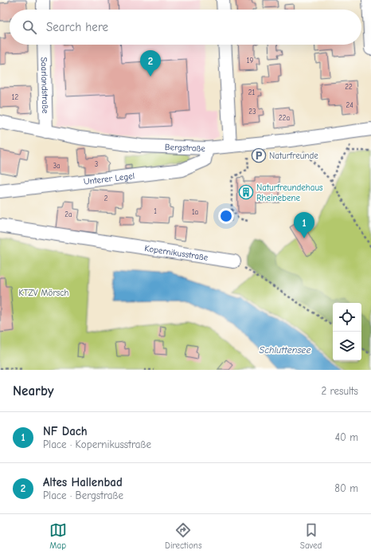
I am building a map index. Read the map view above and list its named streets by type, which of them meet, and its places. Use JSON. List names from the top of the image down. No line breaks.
{"streets":{"street":["Saarlandstraße","Bergstraße","Unterer Legel","Kopernikusstraße"]},"crossings":[["Saarlandstraße","Bergstraße"],["Bergstraße","Unterer Legel"]],"water":["Schluttensee"],"parks":["KTZV Mörsch"],"places":{"parking":["Naturfreunde"],"building":["Naturfreundehaus Rheinebene"]},"house_numbers":["19","22","21","12","24","23","22a","3","3a","2","1","1a","2a"],"page":{"search":"Search here","pins":["2","1"],"heading":["Nearby","2 results"],"list":[{"mark":"1","name":"NF Dach","note":"Place · Kopernikusstraße","value":"40 m"},{"mark":"2","name":"Altes Hallenbad","note":"Place · Bergstraße","value":"80 m"}],"nav":["Map","Directions","Saved"]}}
